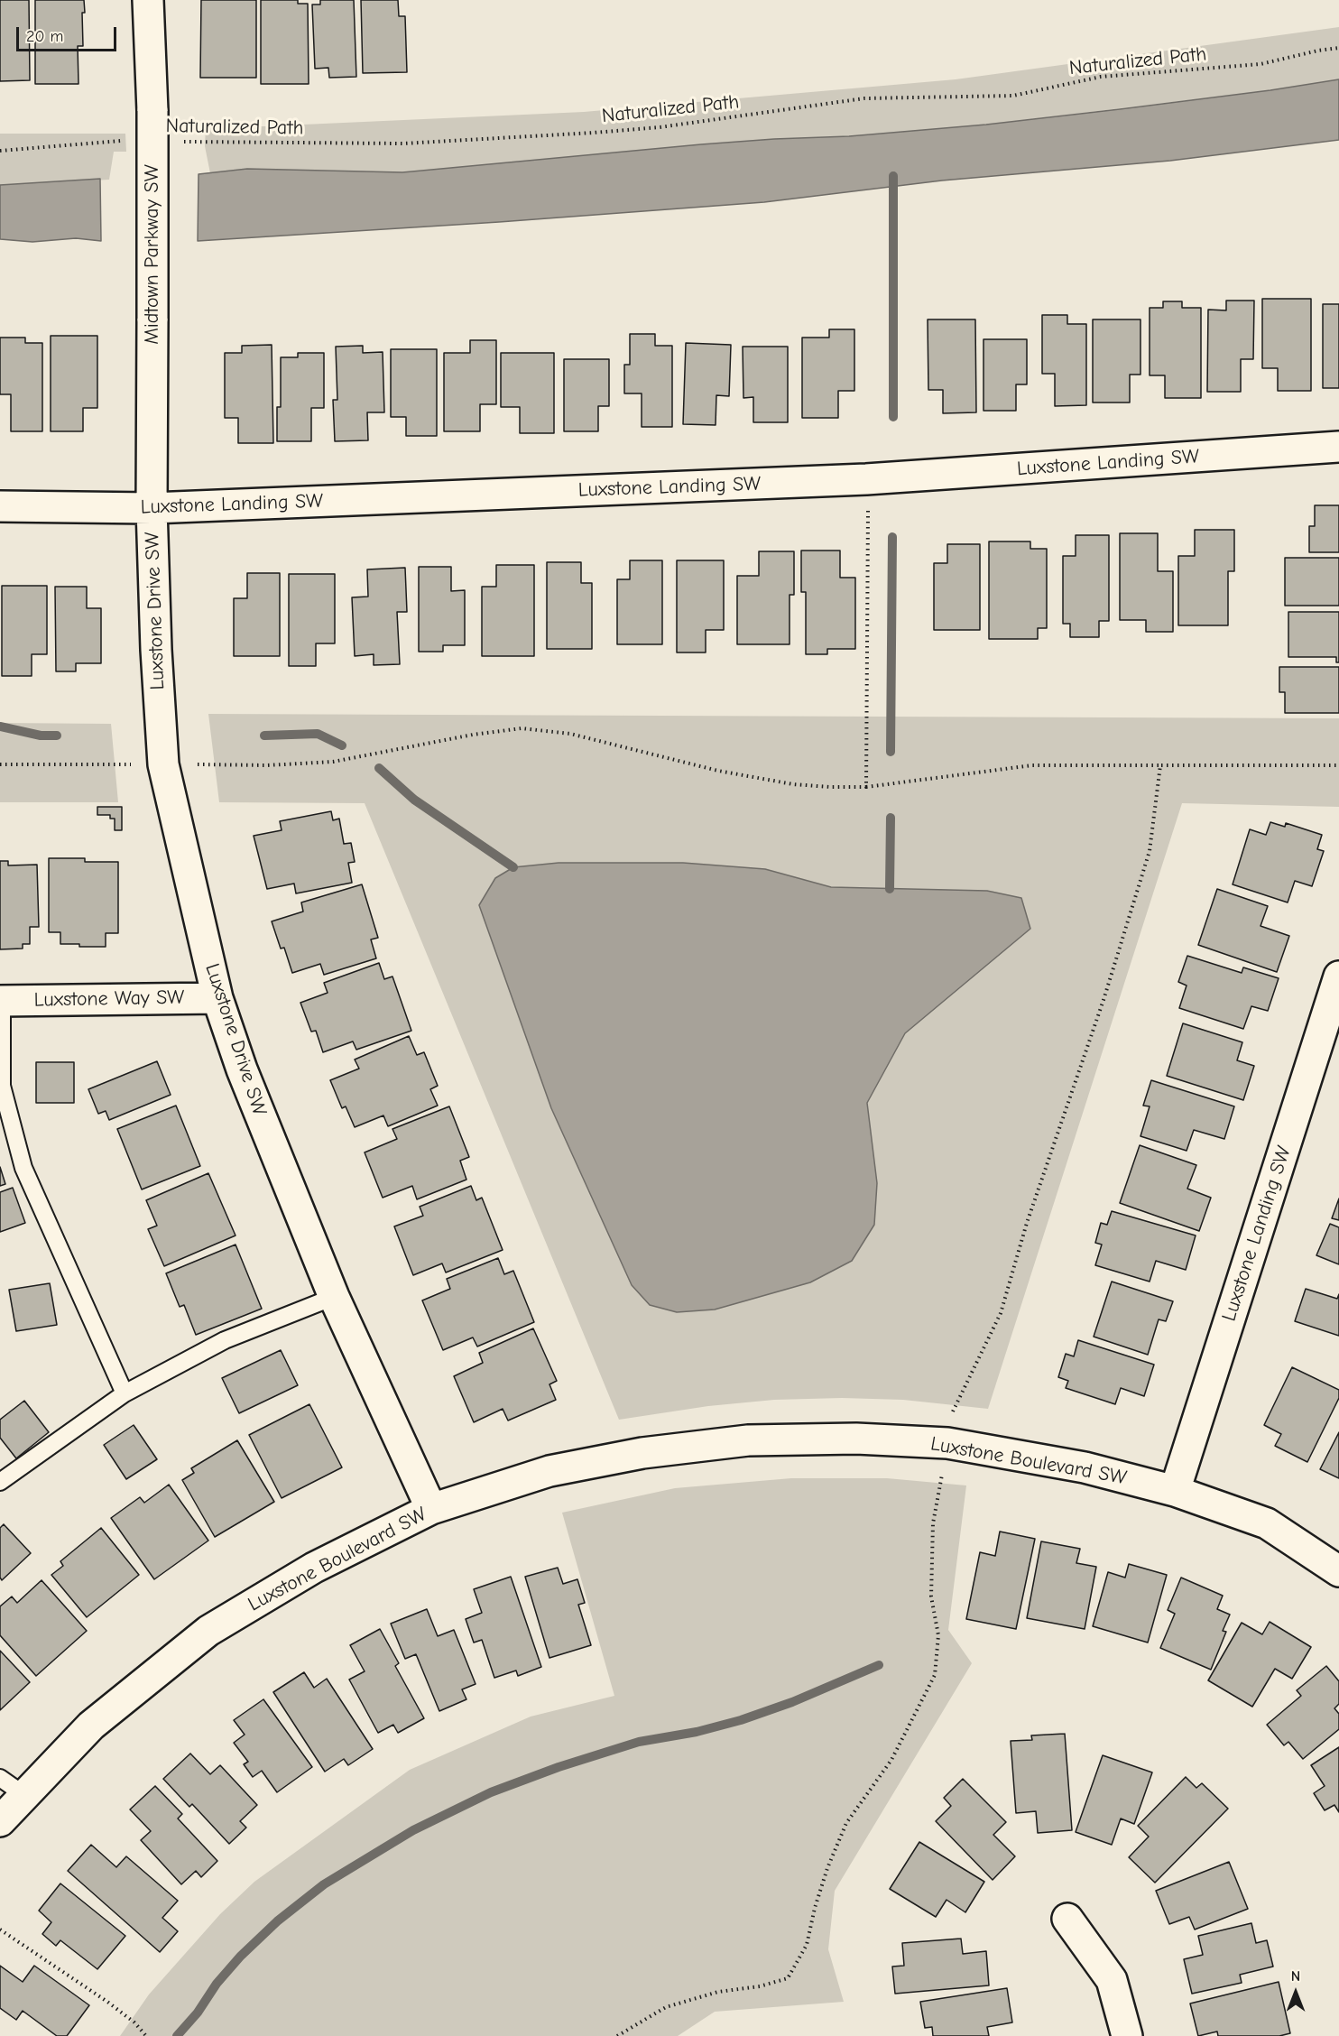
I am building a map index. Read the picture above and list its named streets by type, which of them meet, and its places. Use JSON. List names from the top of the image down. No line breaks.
{"streets":{"street":["Midtown Parkway SW","Luxstone Landing SW","Luxstone Drive SW","Luxstone Way SW","Luxstone Boulevard SW"],"path":["Naturalized Path"]},"crossings":[["Midtown Parkway SW","Luxstone Landing SW"],["Midtown Parkway SW","Luxstone Drive SW"],["Luxstone Landing SW","Luxstone Drive SW"],["Luxstone Landing SW","Luxstone Boulevard SW"],["Luxstone Drive SW","Luxstone Way SW"],["Luxstone Drive SW","Luxstone Boulevard SW"]],"scale_bar":"20 m","north":"top"}
